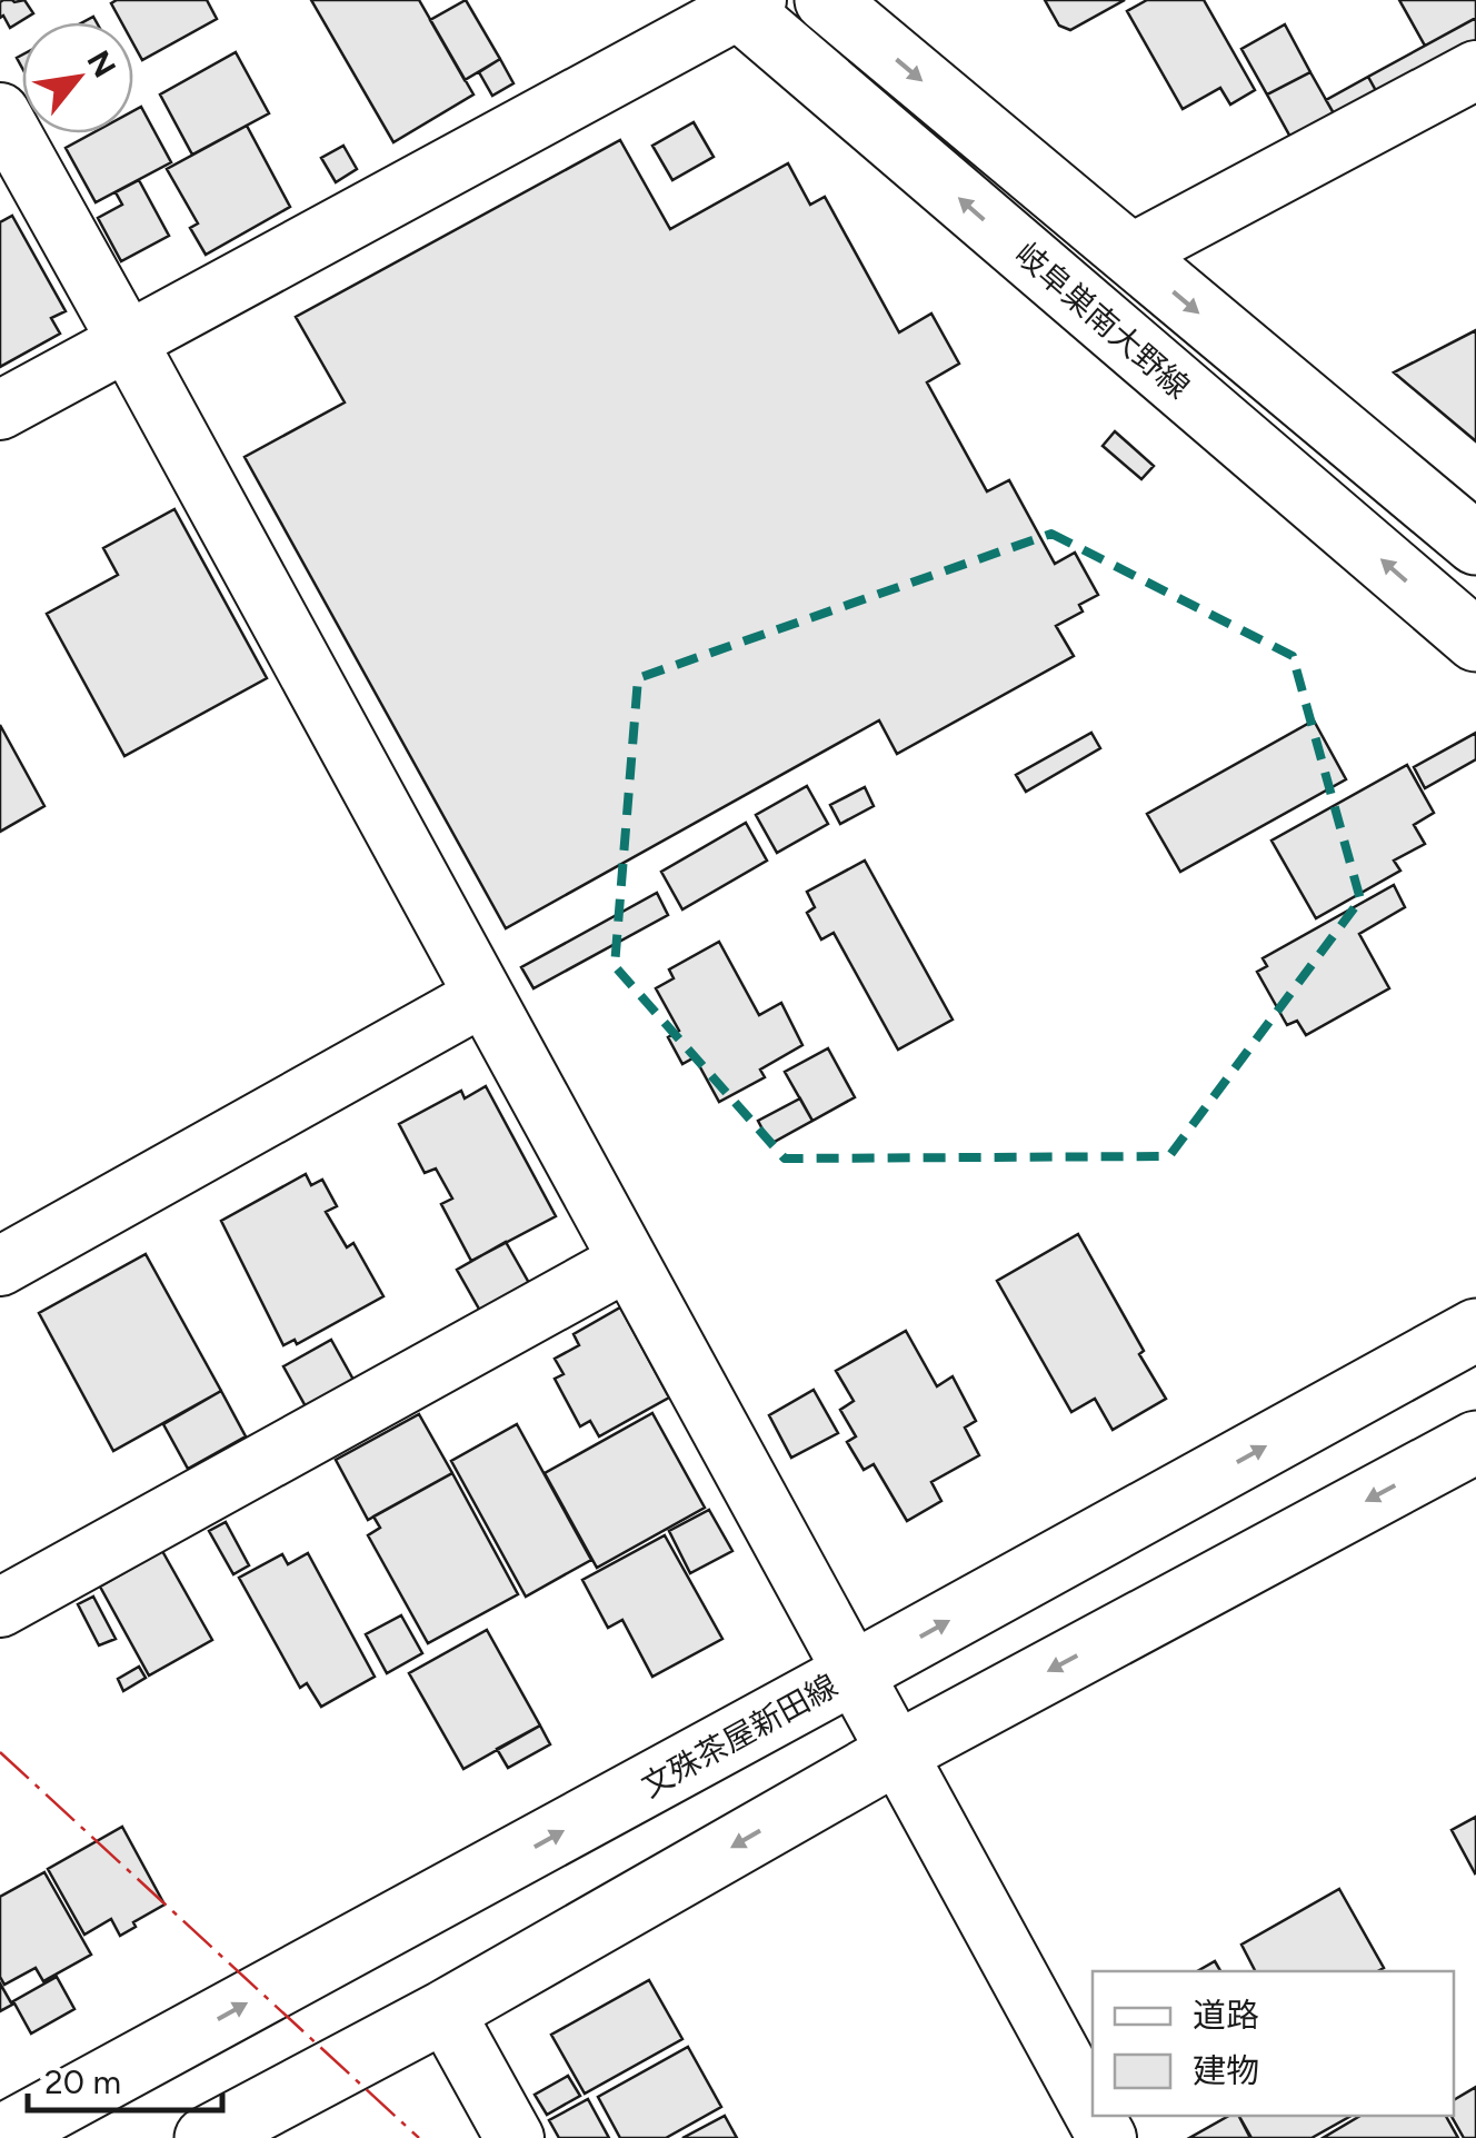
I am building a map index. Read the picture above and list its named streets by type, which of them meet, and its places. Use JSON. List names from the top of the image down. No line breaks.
{"streets":{"main road":["岐阜巣南大野線","文殊茶屋新田線"]},"legend":["道路","建物"],"scale_bar":"20 m","north":"top right"}
